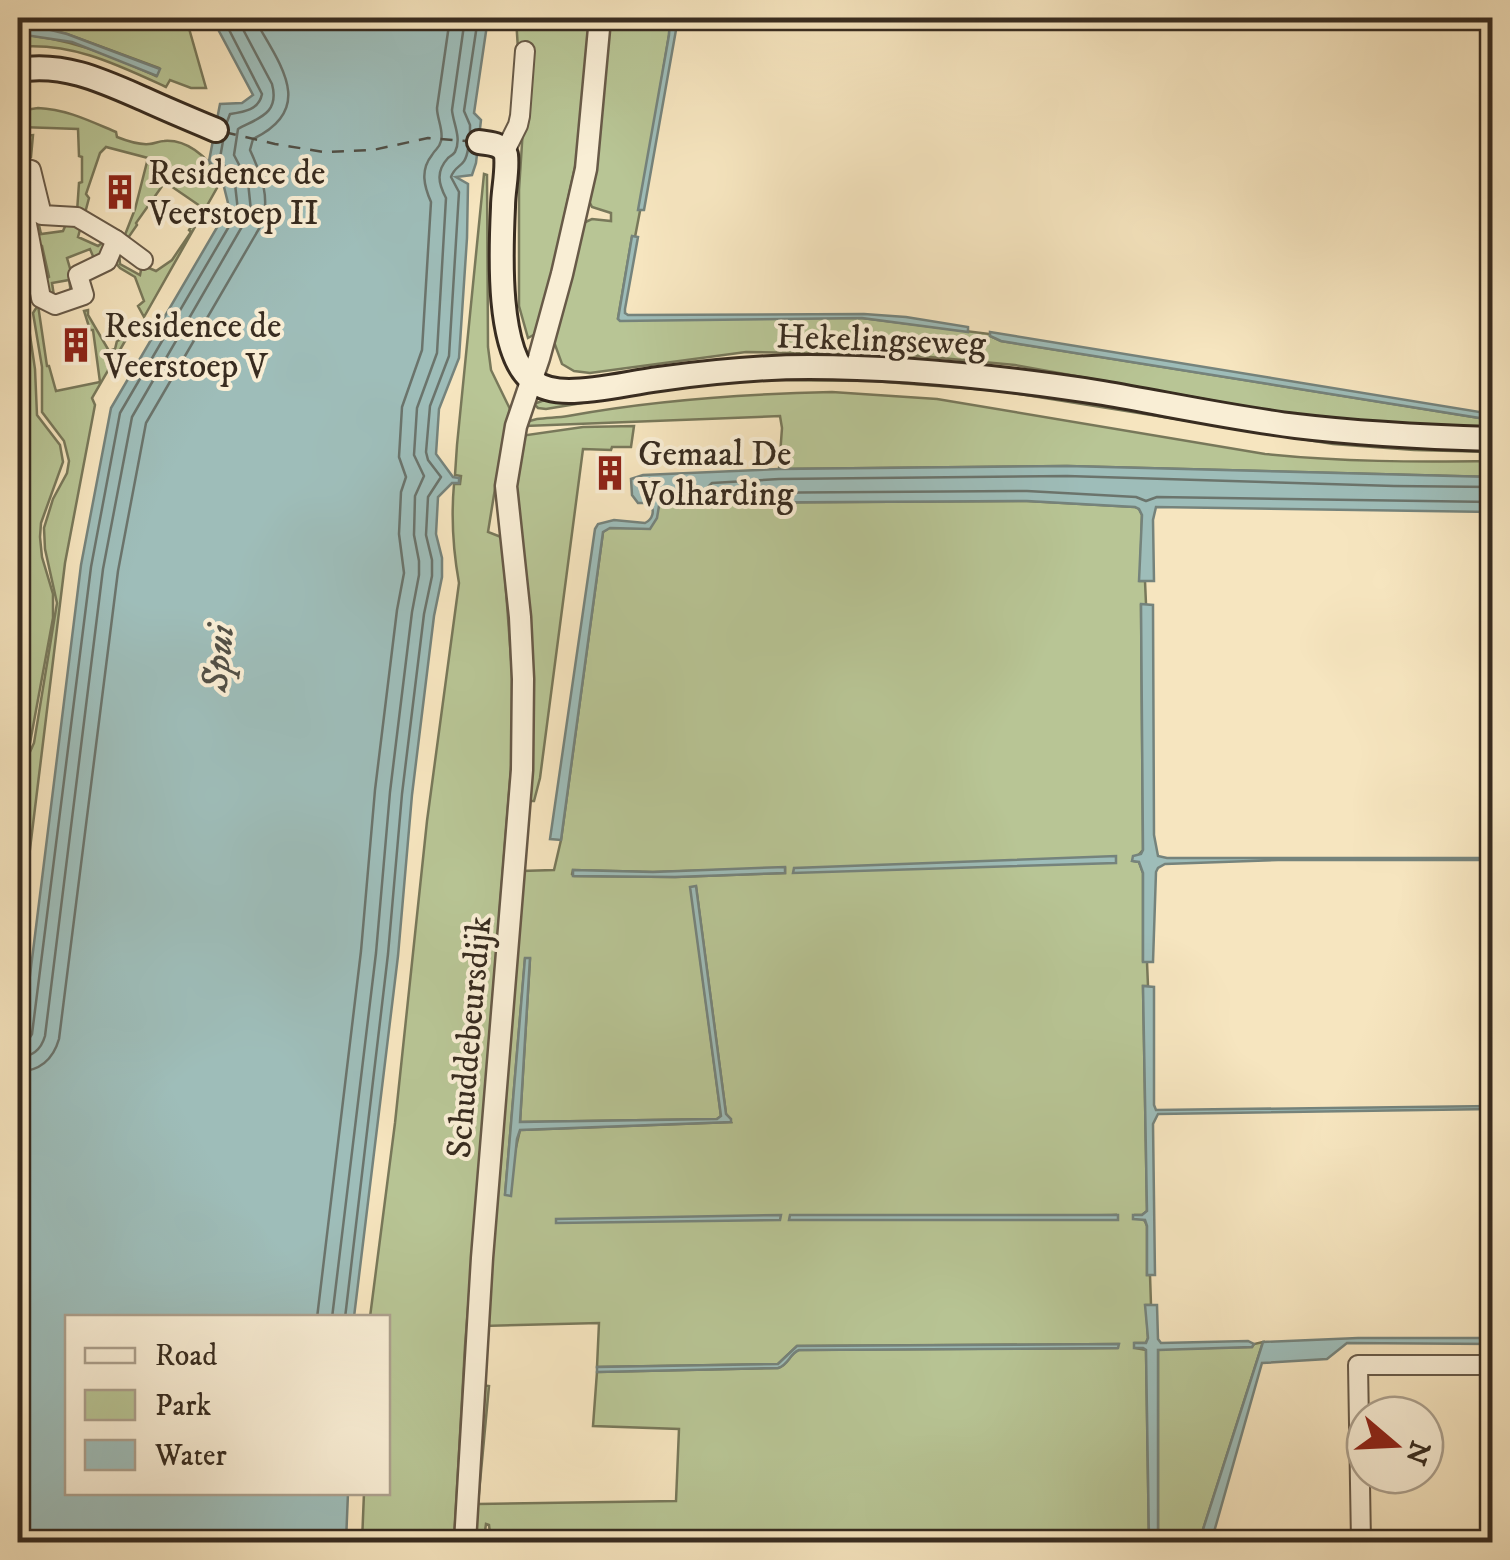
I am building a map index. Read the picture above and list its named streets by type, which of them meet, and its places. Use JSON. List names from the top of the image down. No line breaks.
{"streets":{"main road":["Hekelingseweg"],"street":["Schuddebeursdijk"]},"crossings":[["Hekelingseweg","Schuddebeursdijk"]],"water":["Spui"],"places":{"building":["Residence de Veerstoep II","Residence de Veerstoep V","Gemaal De Volharding"]},"legend":["Road","Park","Water"],"north":"right"}
